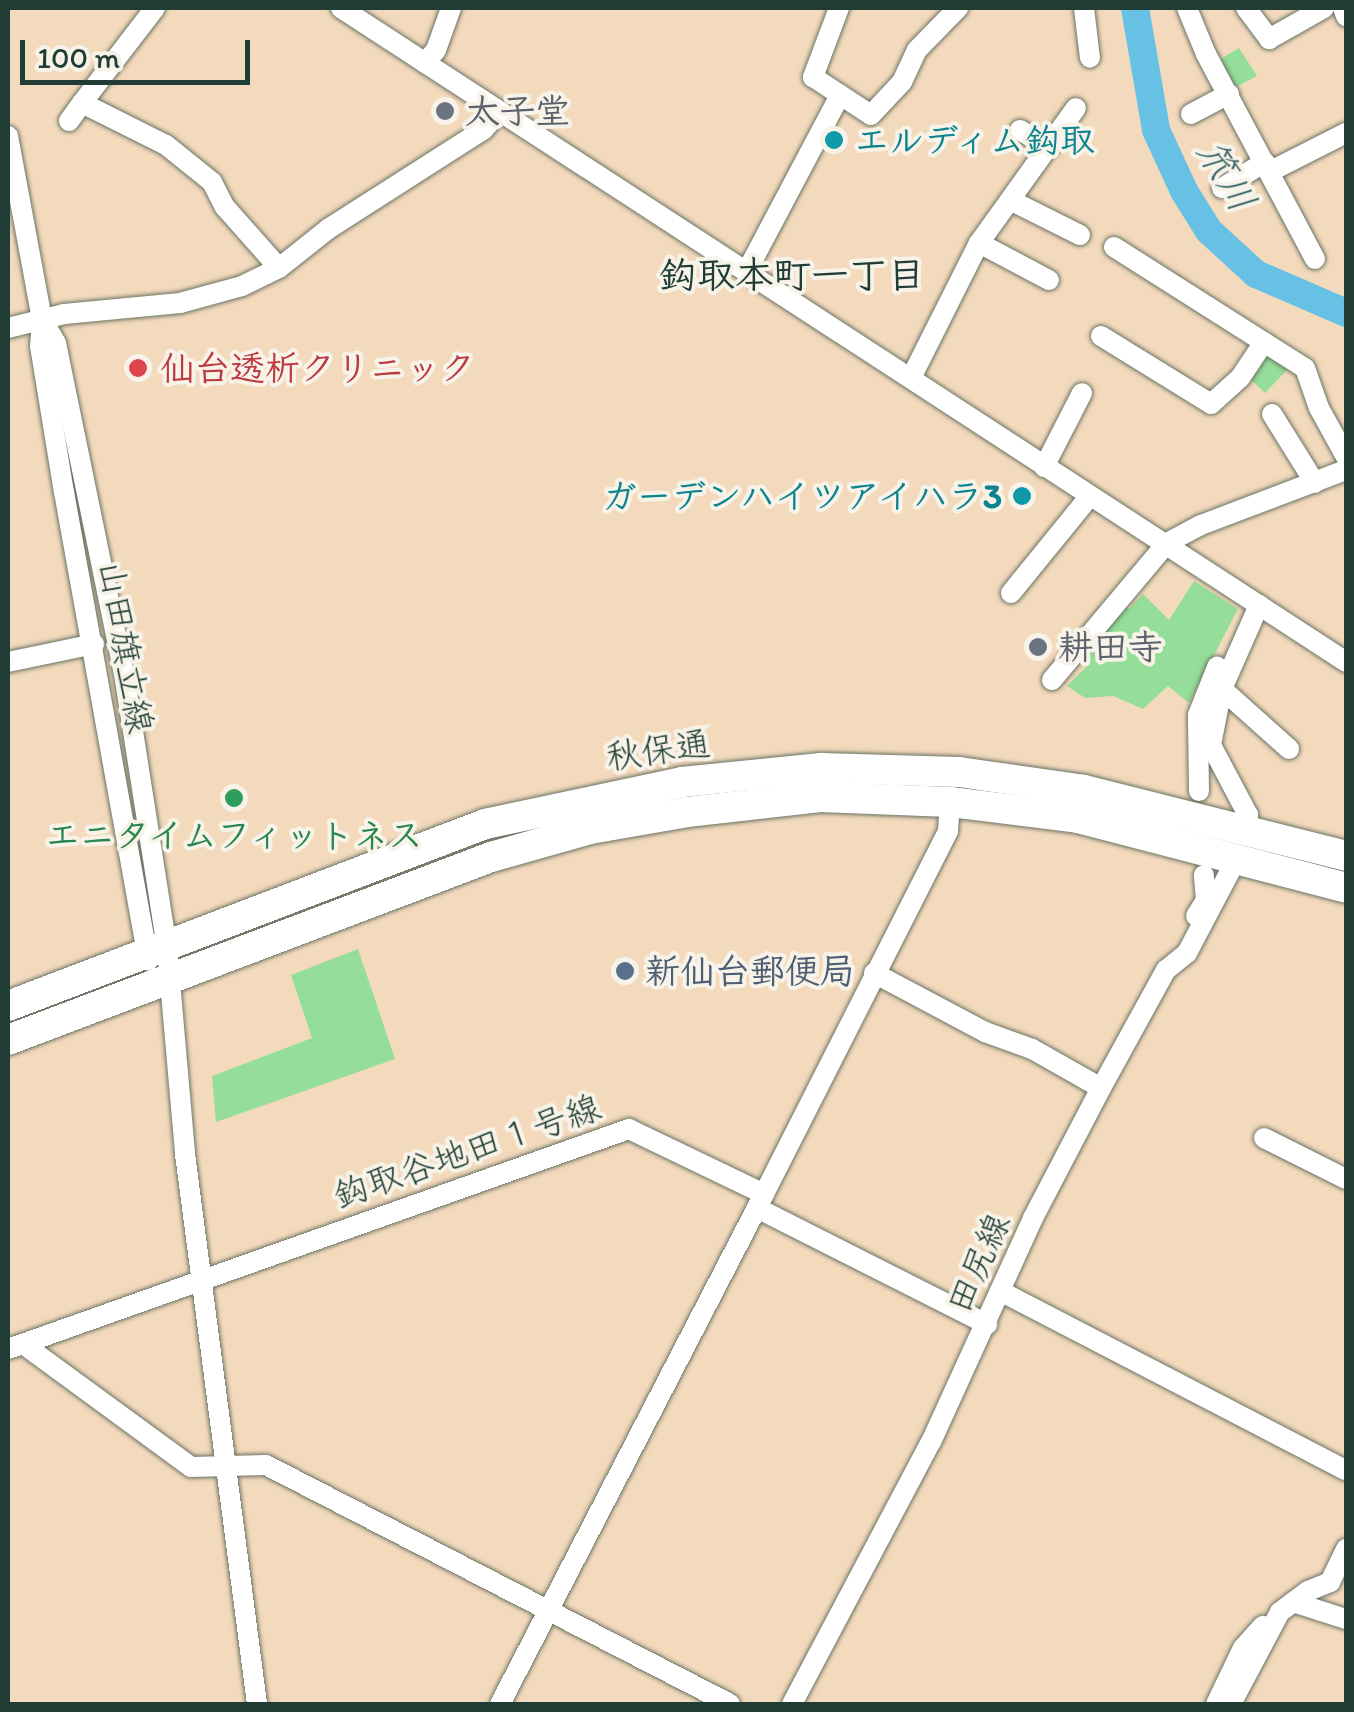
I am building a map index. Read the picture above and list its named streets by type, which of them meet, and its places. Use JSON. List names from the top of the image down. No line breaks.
{"streets":{"highway":["秋保通"],"street":["山田旗立線","鈎取谷地田１号線","田尻線"]},"crossings":[["山田旗立線","秋保通"],["山田旗立線","鈎取谷地田１号線"],["秋保通","田尻線"],["鈎取谷地田１号線","田尻線"]],"districts":["鈎取本町一丁目"],"water":["笊川"],"places":["太子堂","エルディム鈎取","仙台透析クリニック","ガーデンハイツアイハラ3","耕田寺","エニタイムフィットネス","新仙台郵便局"],"scale_bar":"100 m"}
